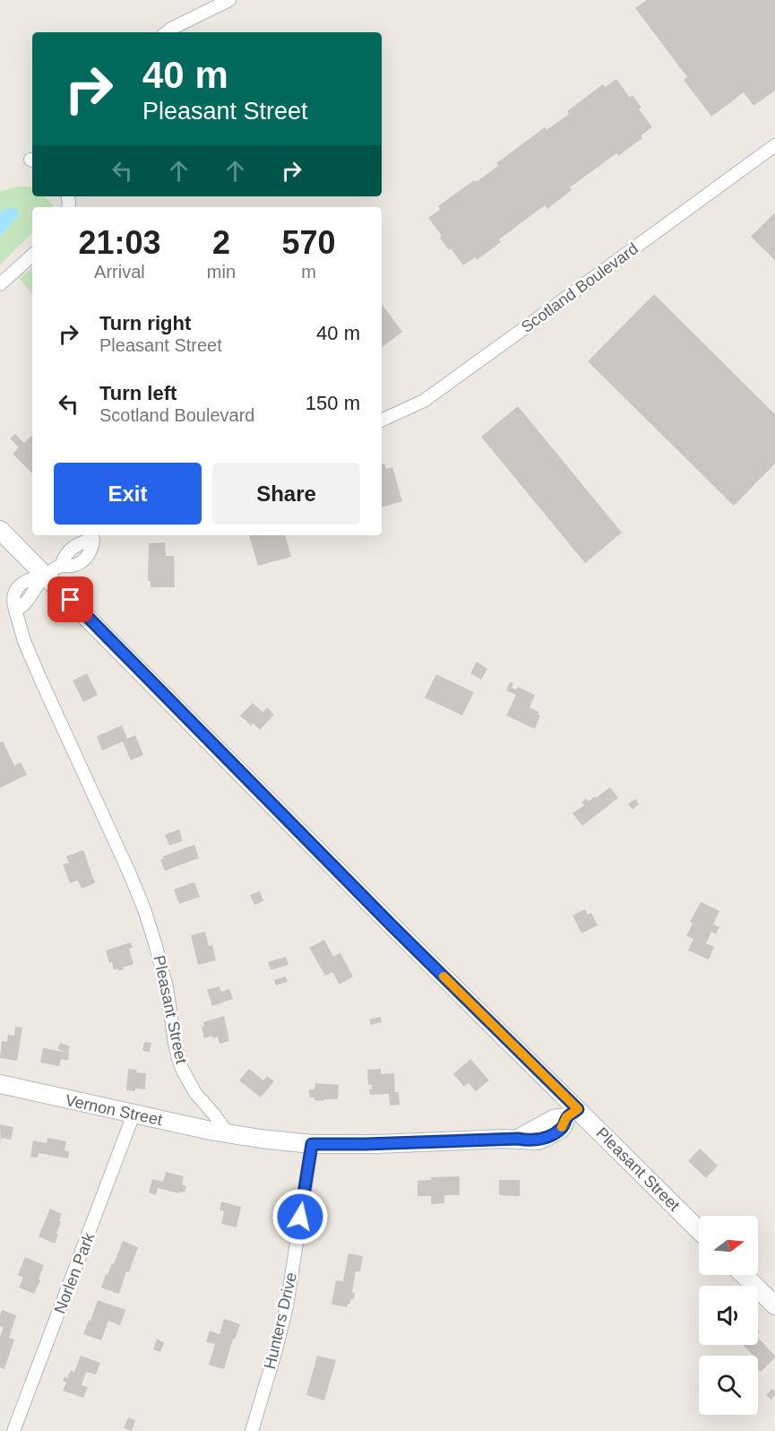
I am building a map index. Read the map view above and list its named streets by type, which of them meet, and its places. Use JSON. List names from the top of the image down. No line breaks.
{"streets":{"main road":["Pleasant Street","Vernon Street"],"street":["Scotland Boulevard","Norlen Park","Hunters Drive"]},"crossings":[["Pleasant Street","Vernon Street"],["Vernon Street","Norlen Park"]],"north":"right","page":{"turn":["40 m","Pleasant Street"],"eta":["21:03","Arrival","2","min","570","m"],"list":[{"name":"Turn right","note":"Pleasant Street","value":"40 m"},{"name":"Turn left","note":"Scotland Boulevard","value":"150 m"}],"buttons":["Exit","Share"]}}
